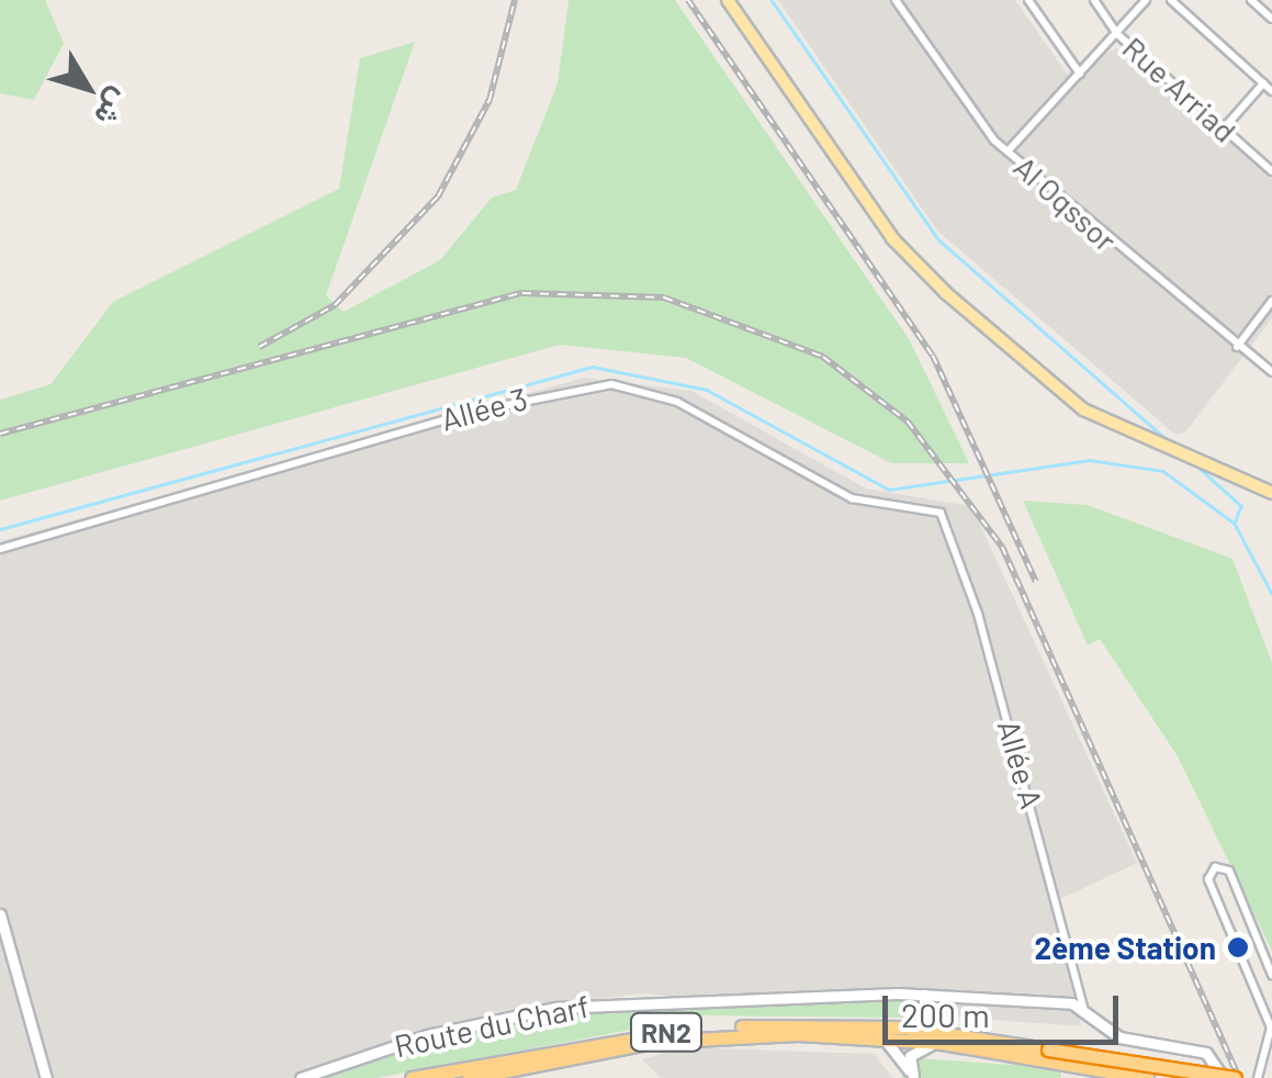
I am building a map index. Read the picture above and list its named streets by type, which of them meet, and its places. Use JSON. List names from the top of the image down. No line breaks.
{"streets":{"highway":["RN2"],"street":["Rue Arriad","Al Oqssor","Allée 3","Allée A","Route du Charf"]},"crossings":[["Allée 3","Allée A"],["Allée A","Route du Charf"]],"places":["2ème Station"],"scale_bar":"200 m","north":"bottom right"}
